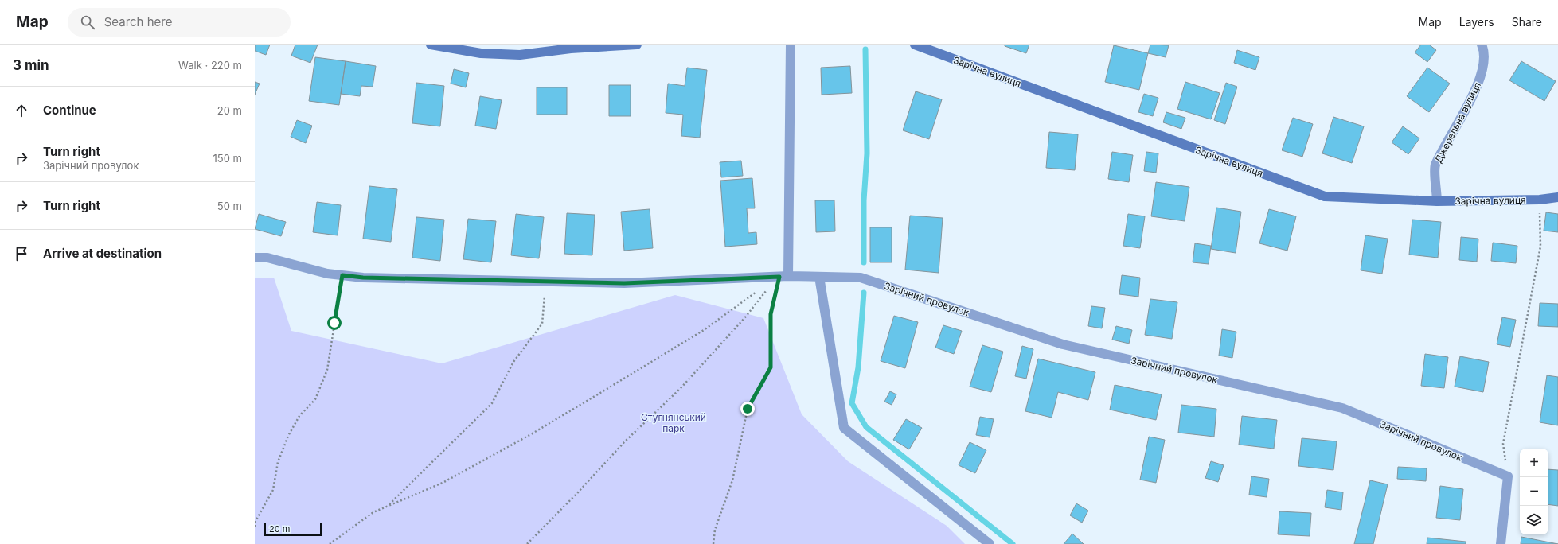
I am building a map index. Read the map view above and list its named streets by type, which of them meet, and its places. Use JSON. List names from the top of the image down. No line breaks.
{"streets":{"street":["Зарічна вулиця","Джерельна вулиця","Зарічний провулок"]},"crossings":[["Зарічна вулиця","Джерельна вулиця"]],"parks":["Стугнянський парк"],"scale_bar":"20 m","page":{"header":"Map","search":"Search here","nav":["Map","Layers","Share"],"heading":["3 min","Walk · 220 m"],"list":[["Continue","20 m"],["Turn right","Зарічний провулок","150 m"],["Turn right","50 m"],"Arrive at destination"],"map_buttons":["+","−"],"scale":"20 m"}}
